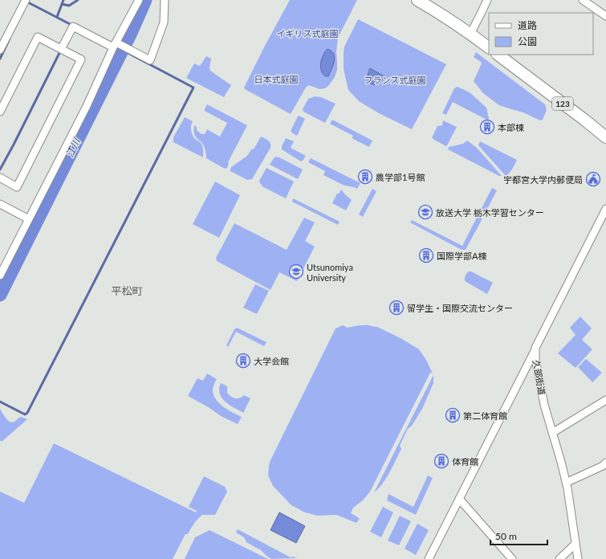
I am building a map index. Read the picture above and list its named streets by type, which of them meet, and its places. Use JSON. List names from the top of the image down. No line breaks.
{"streets":{"highway":["123"],"street":["久部街道"]},"districts":["平松町"],"water":["江川"],"parks":["イギリス式庭園","日本式庭園","フランス式庭園"],"places":{"building":["本部棟","農学部1号館","国際学部A棟","留学生・国際交流センター","大学会館","第二体育館","体育館"],"public building":["宇都宮大学内郵便局"],"school or university":["放送大学 栃木学習センター","Utsunomiya University"]},"legend":["道路","公園"],"scale_bar":"50 m"}
